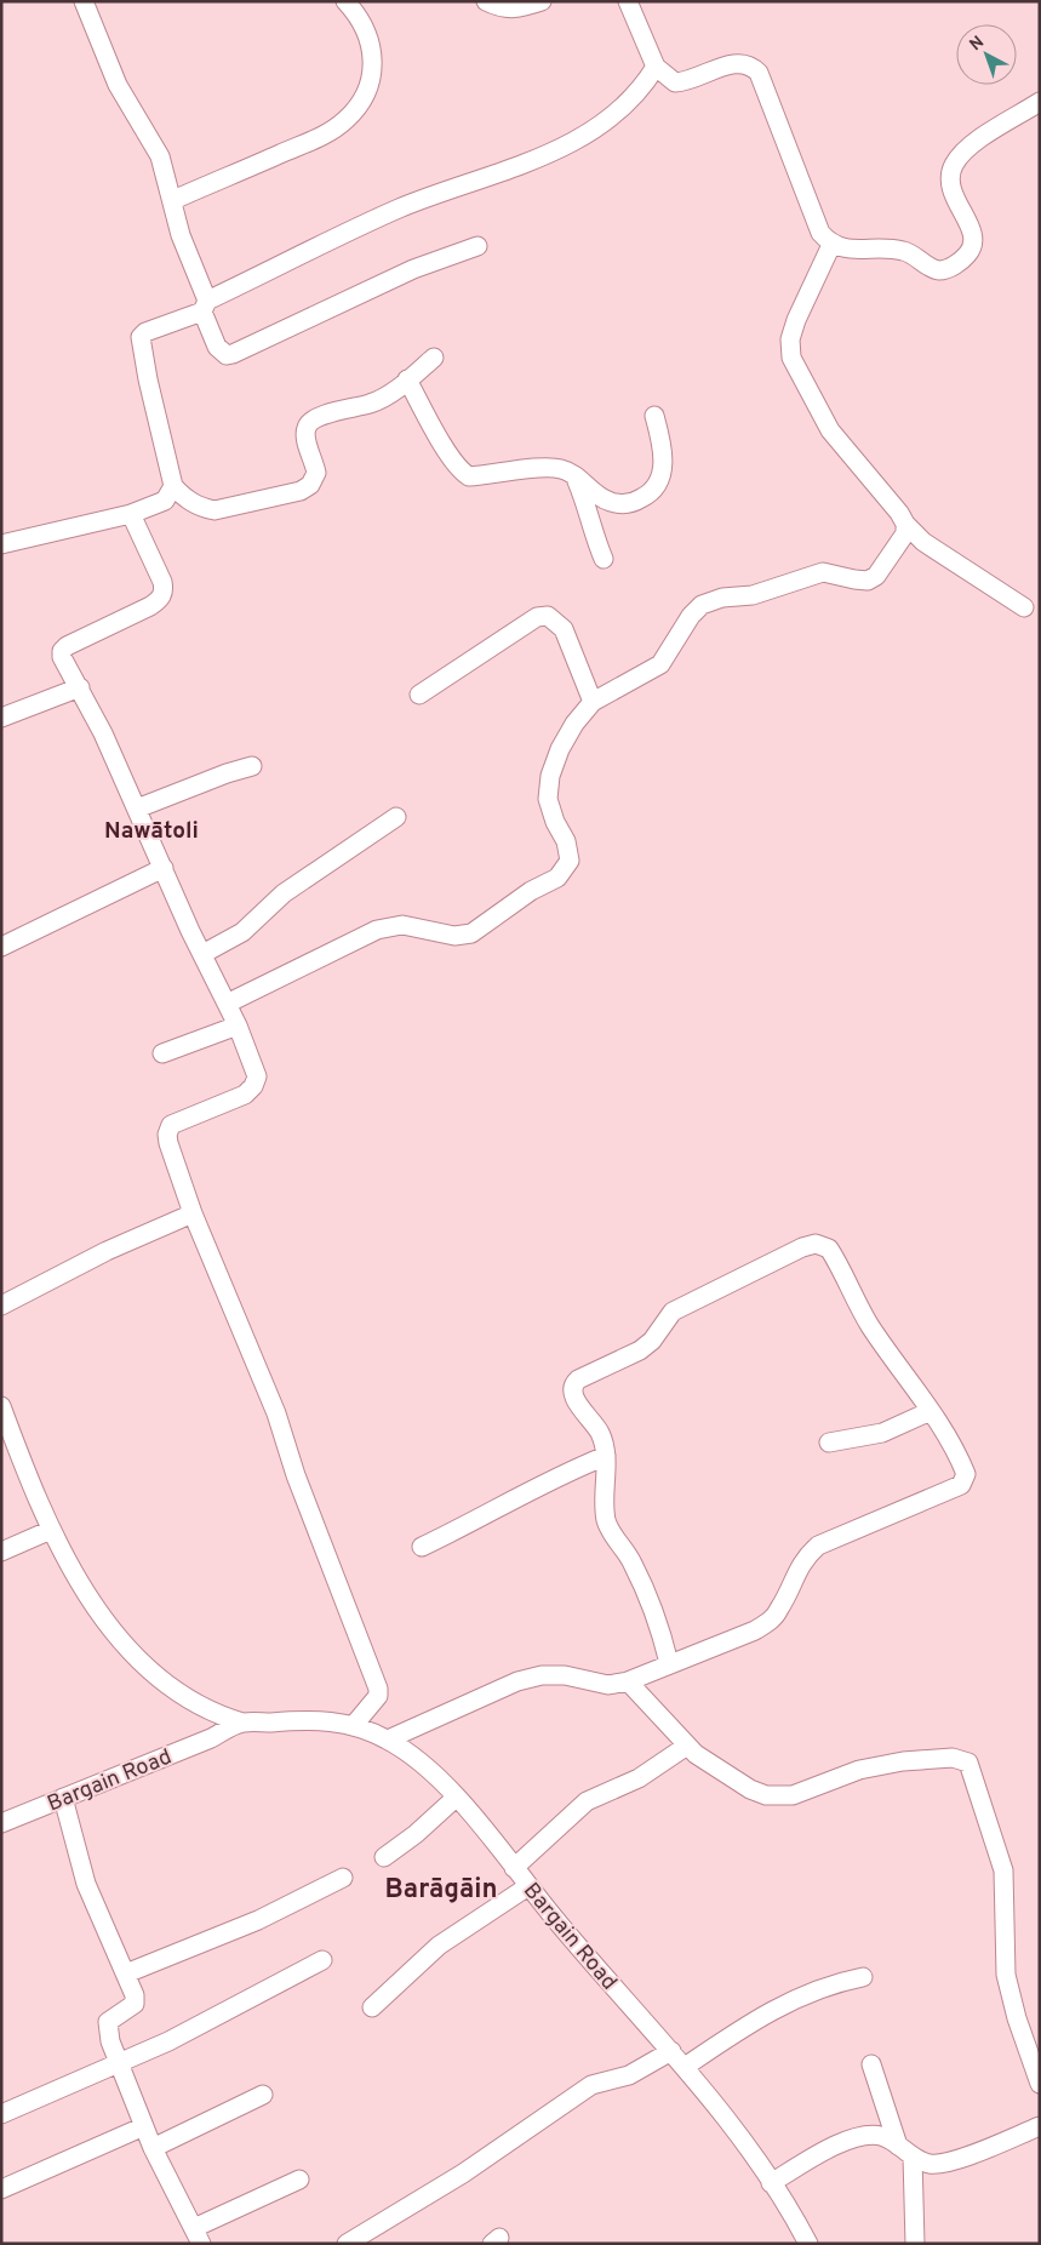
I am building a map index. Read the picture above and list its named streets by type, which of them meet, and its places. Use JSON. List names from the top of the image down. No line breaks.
{"streets":{"street":["Bargain Road"]},"districts":["Nawātoli","Barāgāin"],"north":"top left"}
